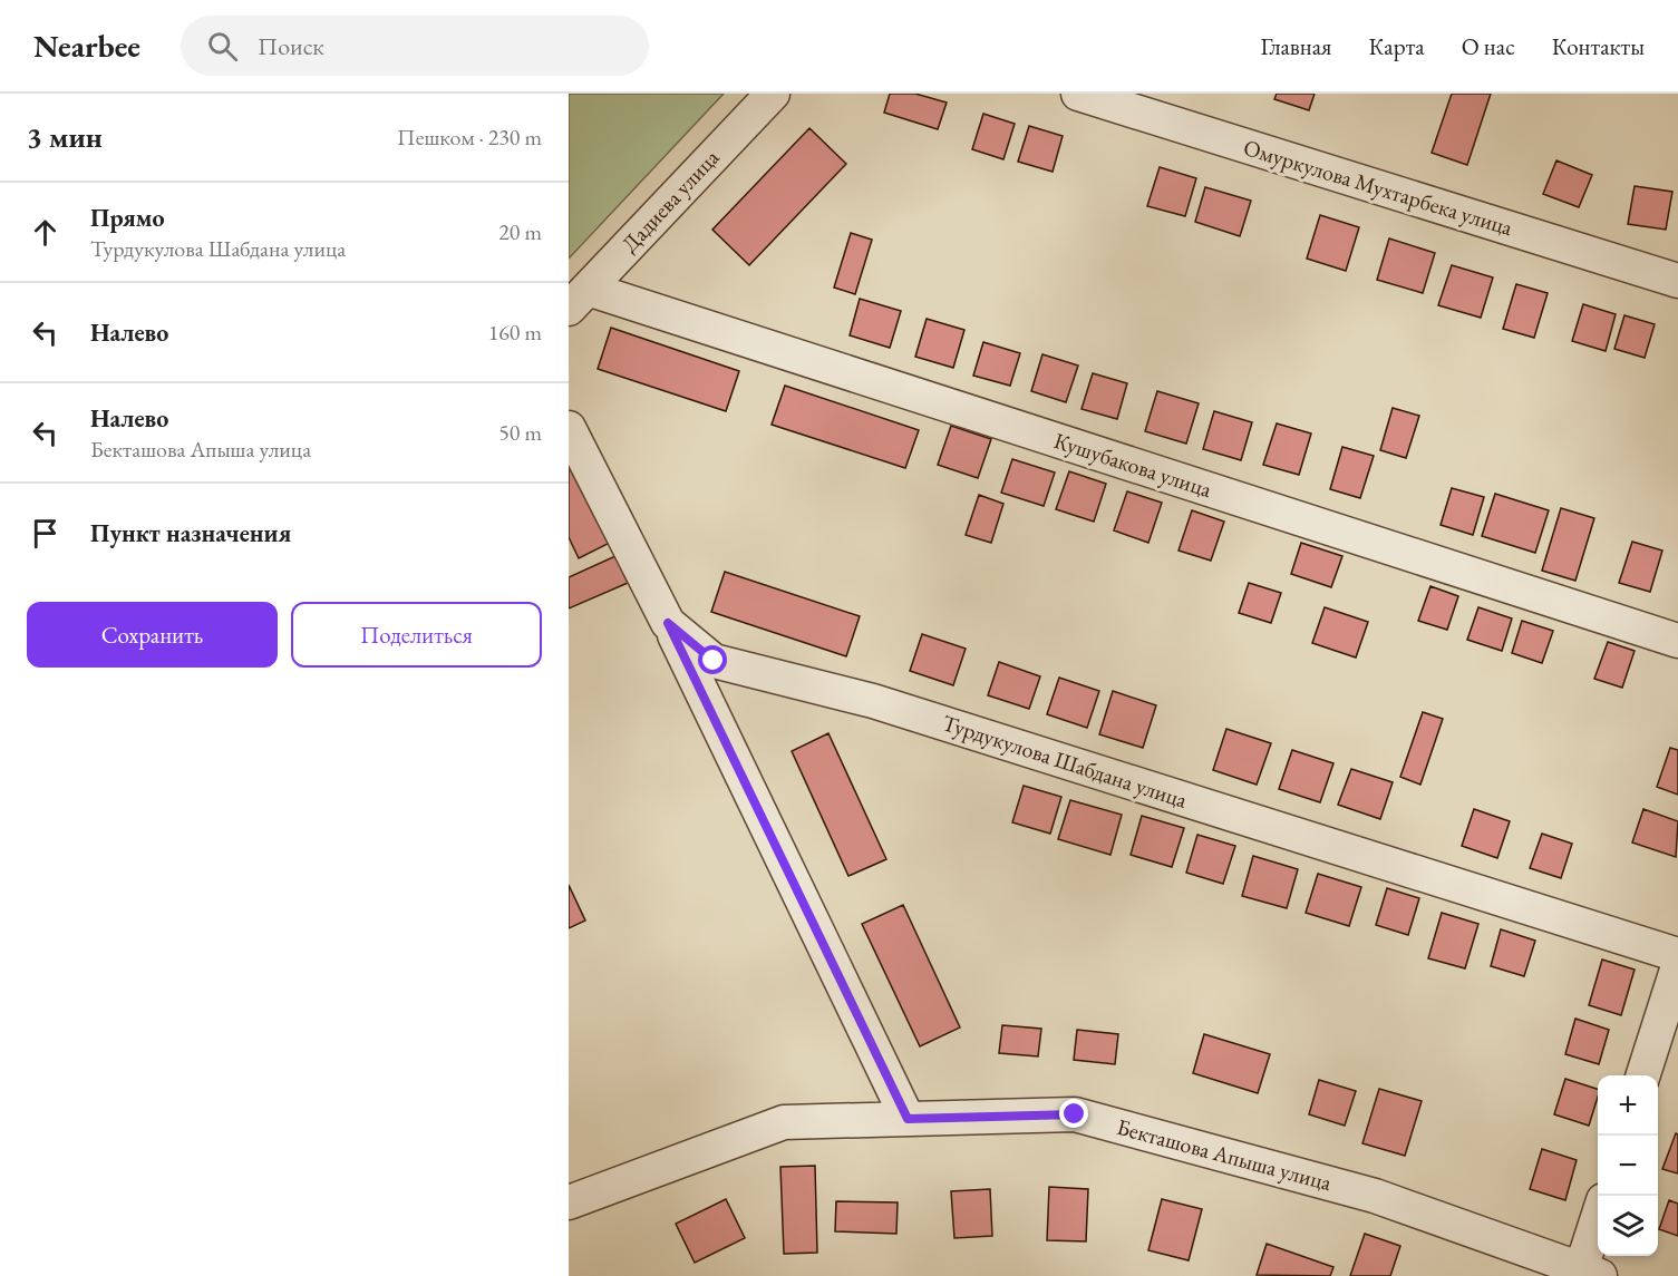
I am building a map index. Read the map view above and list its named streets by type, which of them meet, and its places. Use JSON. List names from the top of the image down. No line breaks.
{"streets":{"street":["Омуркулова Мухтарбека улица","Дадиева улица","Кушубакова улица","Турдукулова Шабдана улица","Бекташова Апыша улица"]},"crossings":[["Дадиева улица","Кушубакова улица"]],"page":{"header":"Nearbee","search":"Поиск","nav":["Главная","Карта","О нас","Контакты"],"heading":["3 мин","Пешком · 230 m"],"list":[["Прямо","Турдукулова Шабдана улица","20 m"],["Налево","160 m"],["Налево","Бекташова Апыша улица","50 m"],"Пункт назначения"],"buttons":["Сохранить","Поделиться"],"map_buttons":["+","−"]}}
